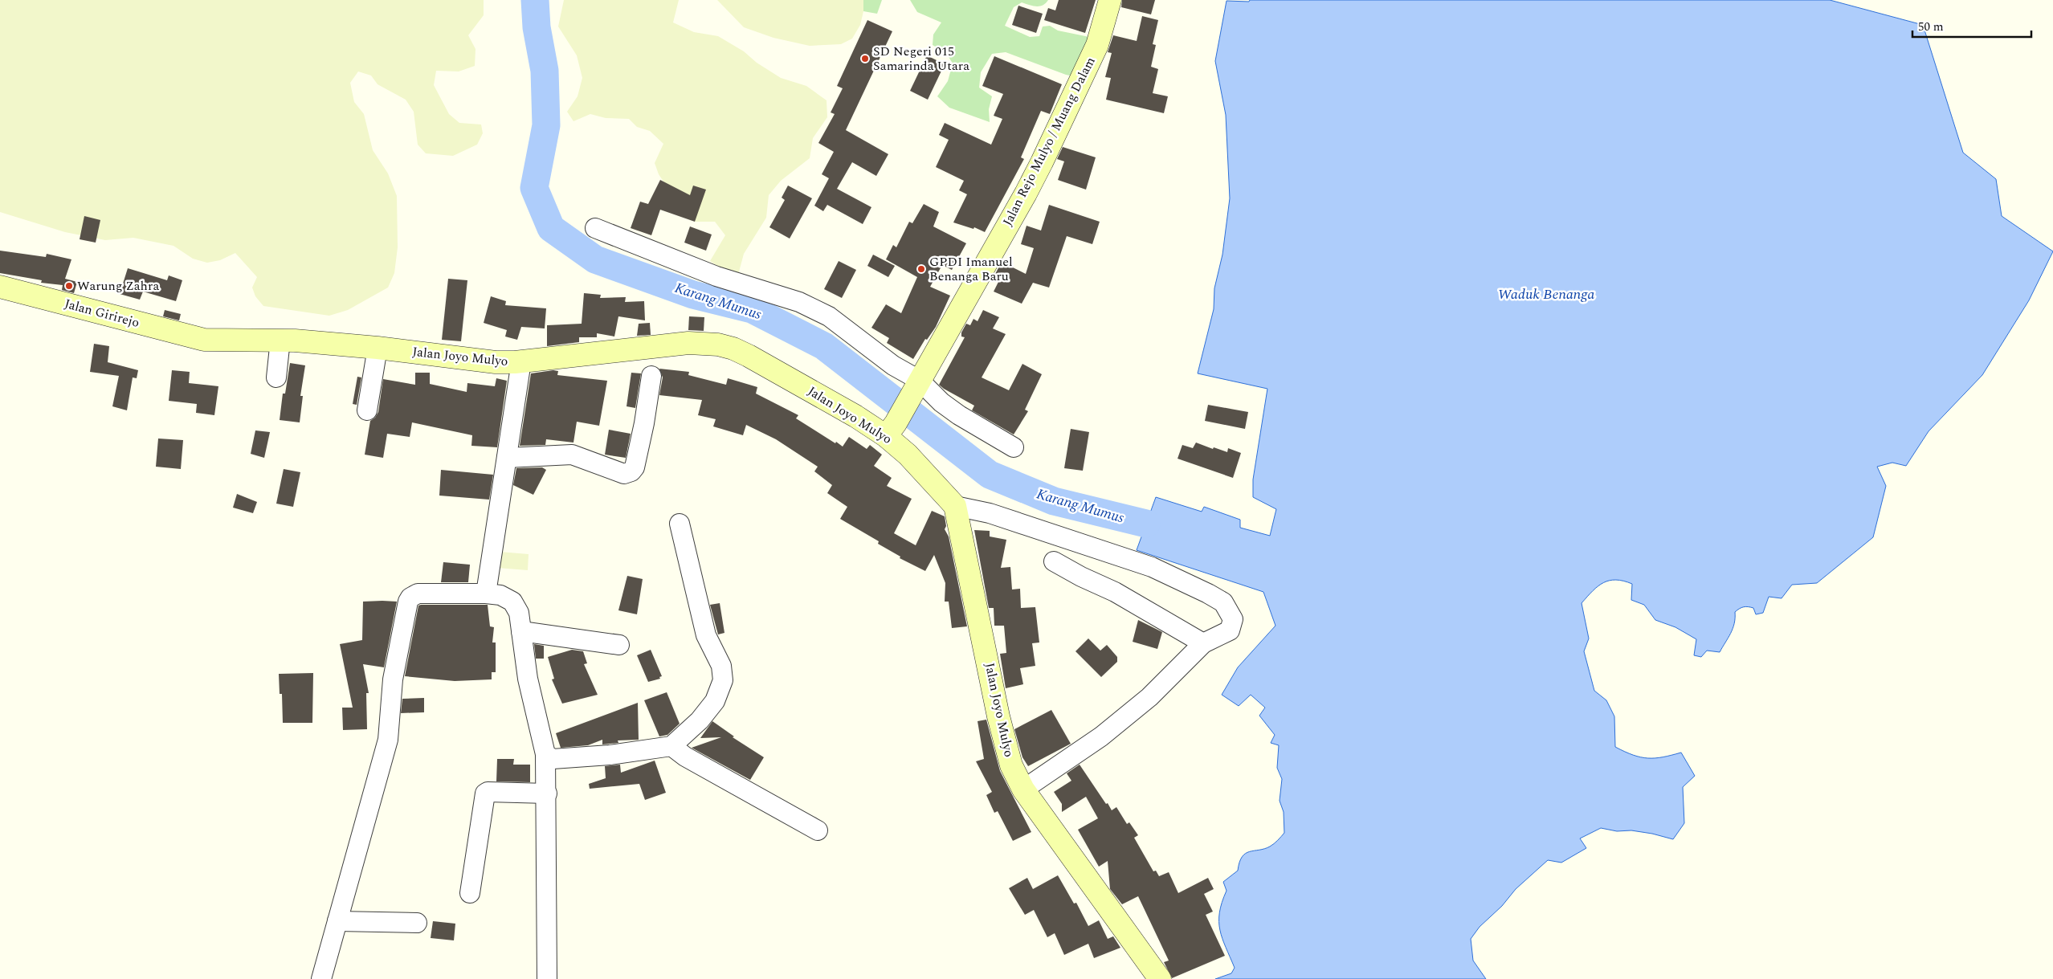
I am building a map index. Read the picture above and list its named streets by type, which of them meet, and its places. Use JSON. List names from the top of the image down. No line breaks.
{"streets":{"main road":["Jalan Rejo Mulyo / Muang Dalam","Jalan Girirejo","Jalan Joyo Mulyo"]},"crossings":[["Jalan Rejo Mulyo / Muang Dalam","Jalan Joyo Mulyo"],["Jalan Girirejo","Jalan Joyo Mulyo"]],"water":["Waduk Benanga","Karang Mumus"],"places":["SD Negeri 015 Samarinda Utara","GPDI Imanuel Benanga Baru","Warung Zahra"],"scale_bar":"50 m"}
